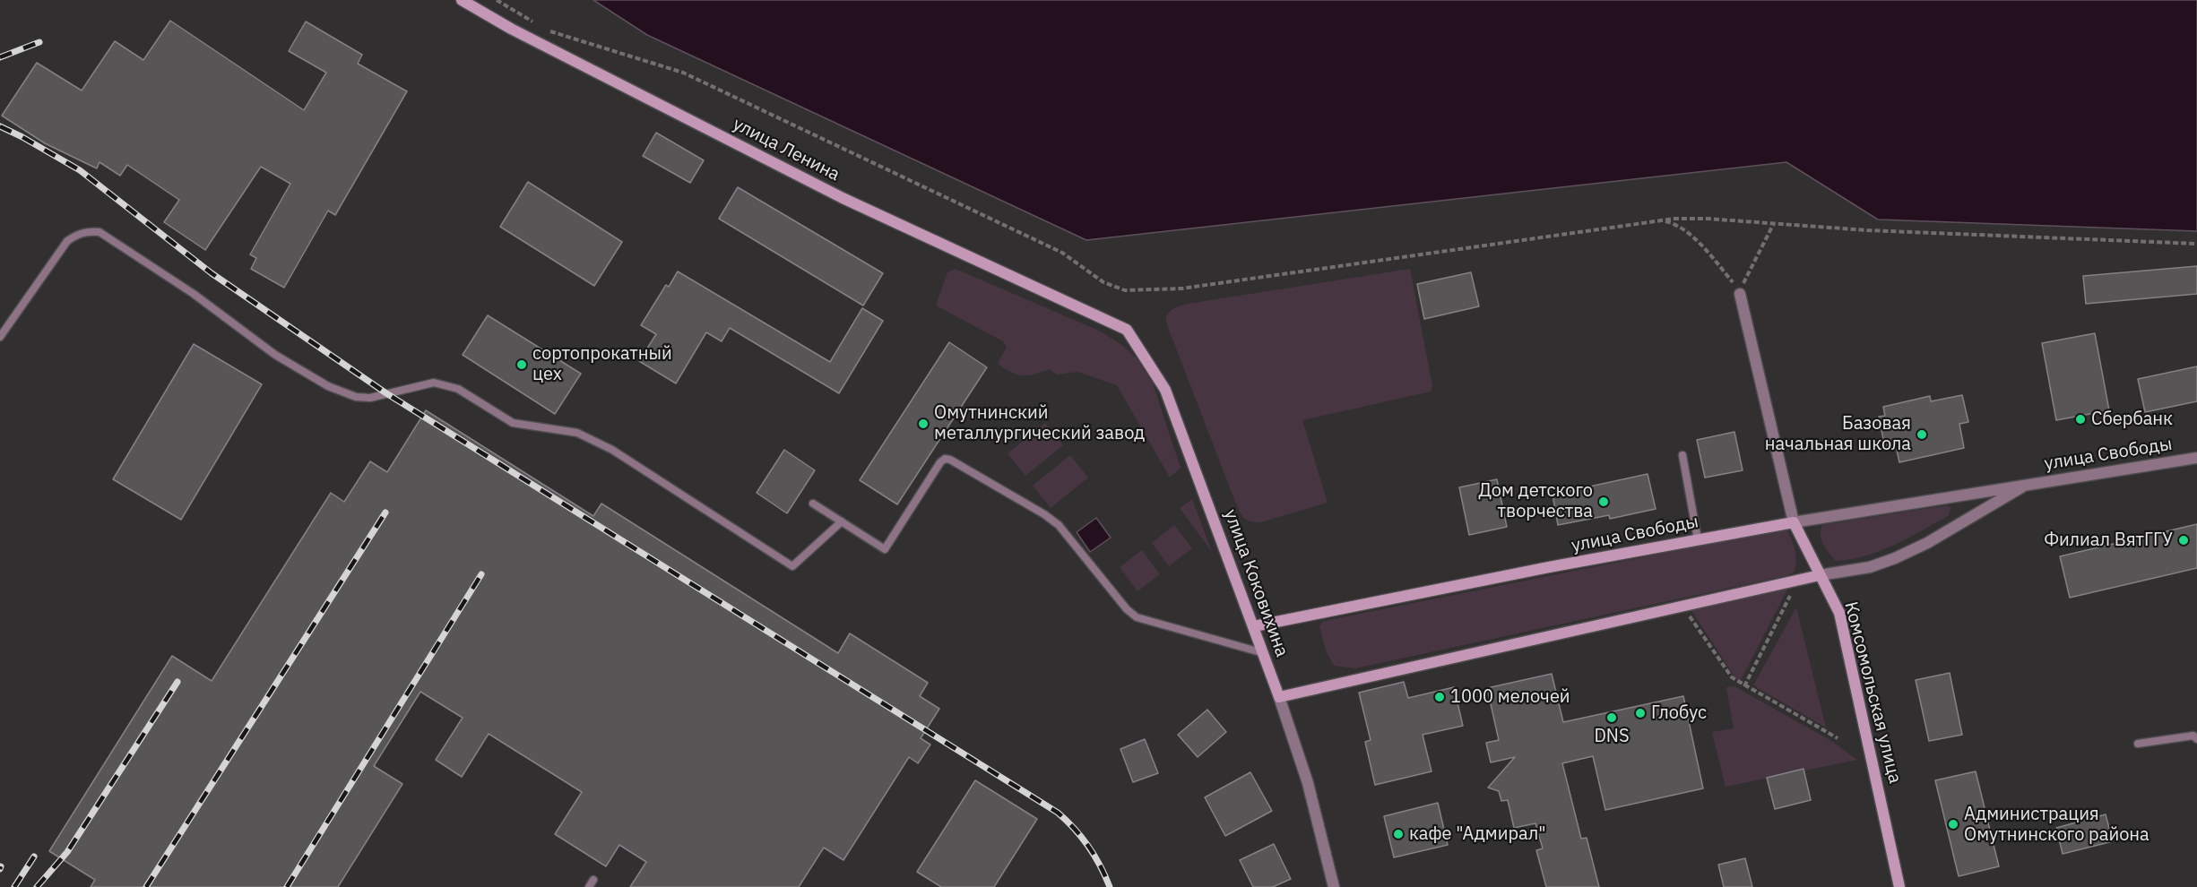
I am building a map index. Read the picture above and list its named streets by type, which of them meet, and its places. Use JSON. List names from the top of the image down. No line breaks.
{"streets":{"main road":["улица Ленина","улица Свободы","улица Коковихина","Комсомольская улица"]},"crossings":[["улица Ленина","улица Коковихина"],["улица Свободы","улица Коковихина"],["улица Свободы","Комсомольская улица"]],"places":["сортопрокатный цех","Сбербанк","Омутнинский металлургический завод","Базовая начальная школа","Дом детского творчества","Филиал ВятГГУ","1000 мелочей","Глобус","DNS","Администрация Омутнинского района","кафе \"Адмирал\""]}
